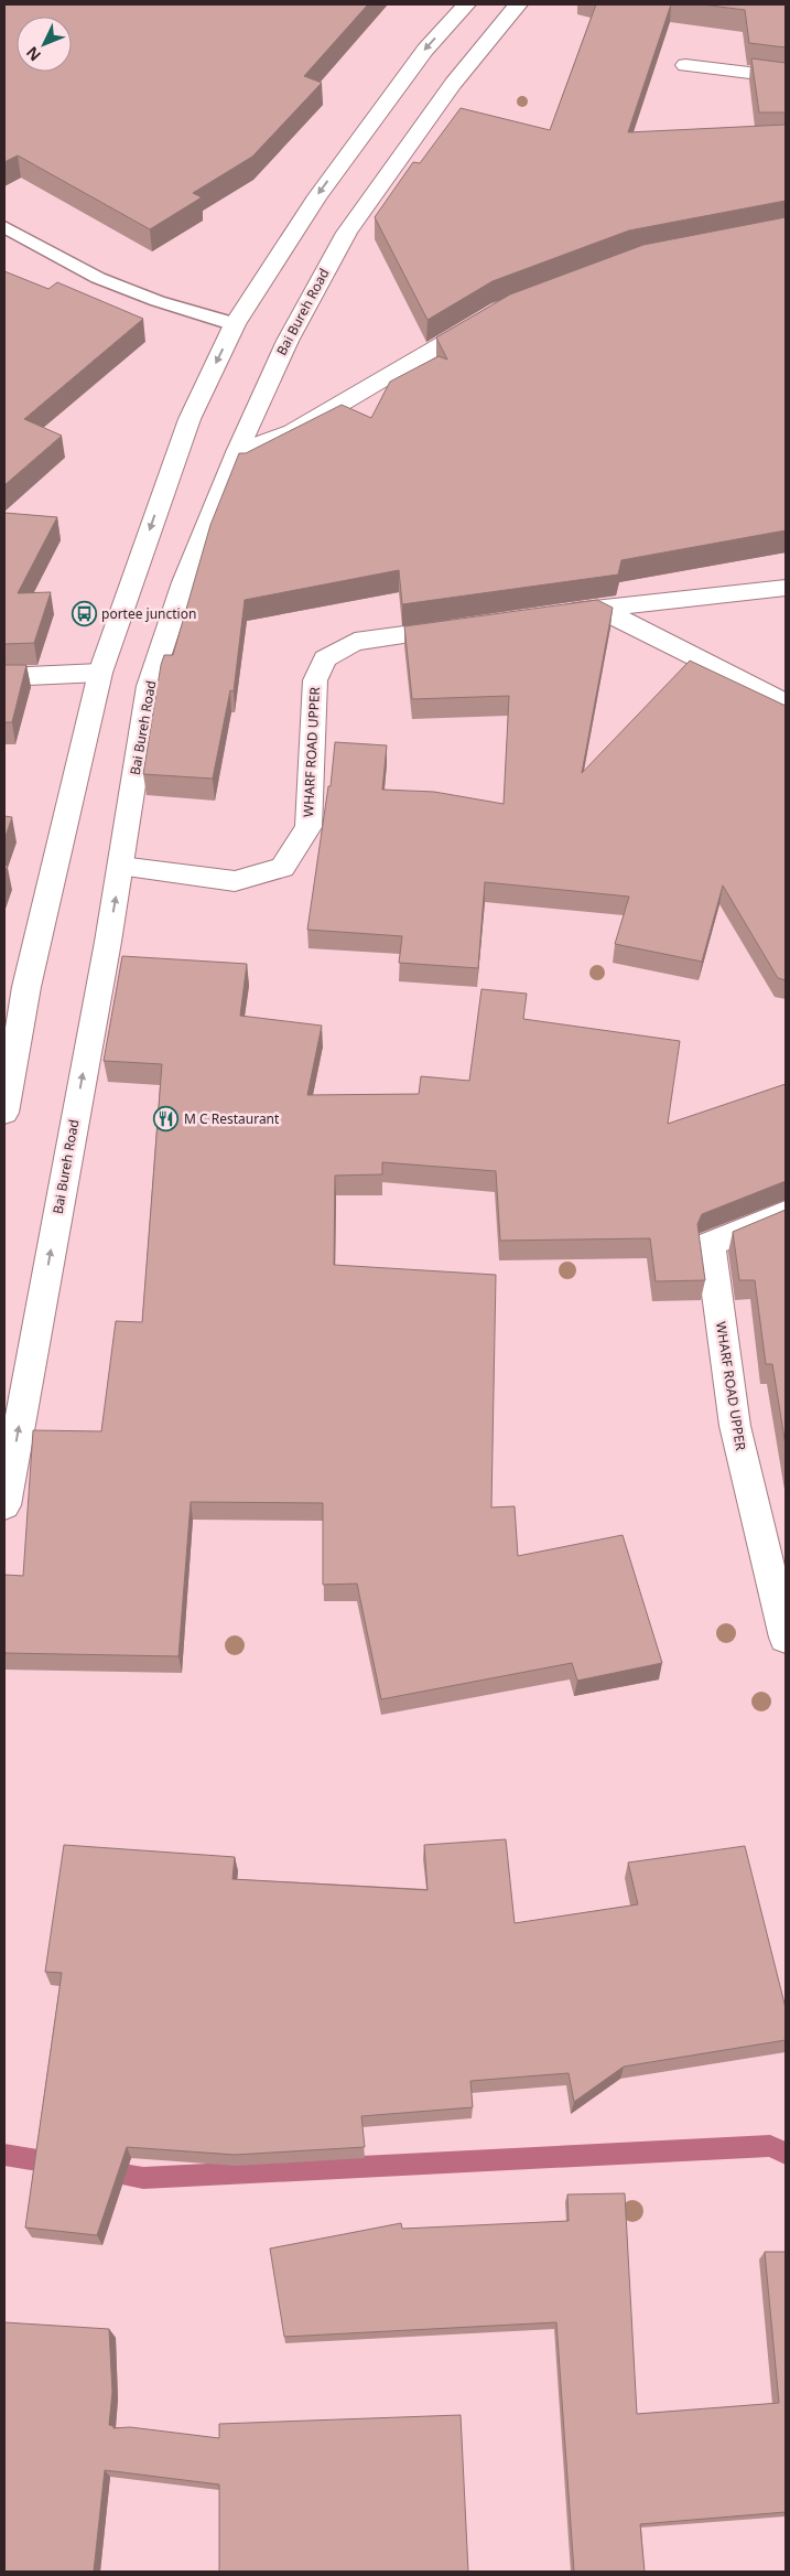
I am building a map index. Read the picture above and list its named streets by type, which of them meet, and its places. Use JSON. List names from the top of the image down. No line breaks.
{"streets":{"main road":["Bai Bureh Road","WHARF ROAD UPPER"]},"crossings":[["Bai Bureh Road","WHARF ROAD UPPER"]],"places":{"bus stop":["portee junction"],"restaurant":["M C Restaurant"]},"north":"bottom left"}
